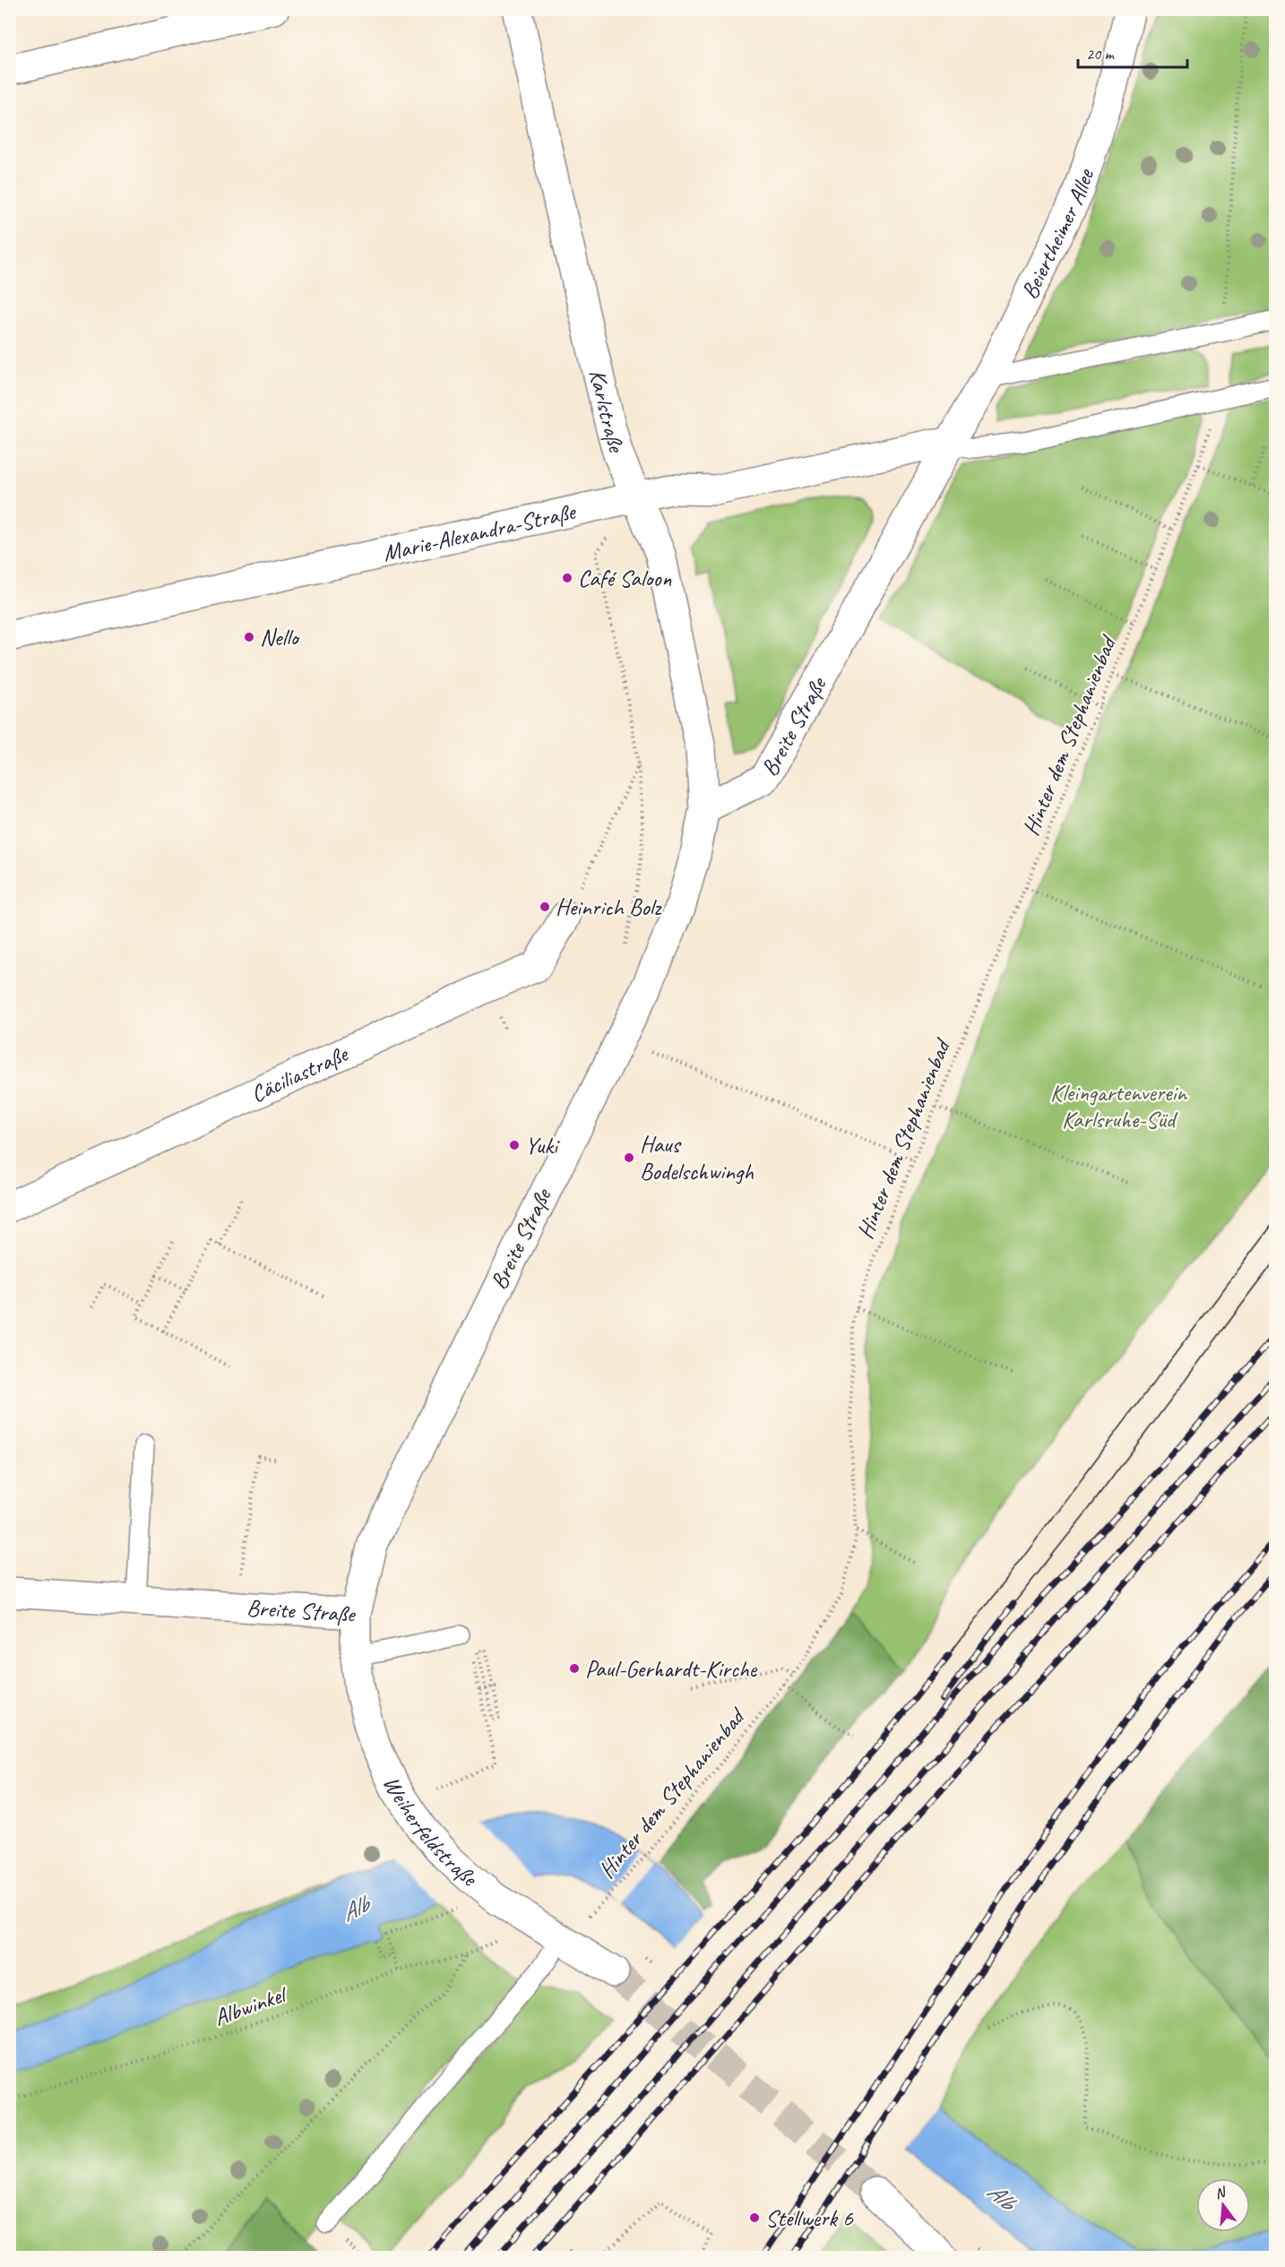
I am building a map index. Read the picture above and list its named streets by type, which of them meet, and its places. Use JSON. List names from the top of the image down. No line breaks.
{"streets":{"street":["Beiertheimer Allee","Karlstraße","Marie-Alexandra-Straße","Breite Straße","Cäciliastraße","Weiherfeldstraße"],"path":["Hinter dem Stephanienbad","Albwinkel"]},"crossings":[["Beiertheimer Allee","Marie-Alexandra-Straße"],["Beiertheimer Allee","Breite Straße"],["Karlstraße","Marie-Alexandra-Straße"],["Karlstraße","Breite Straße"],["Marie-Alexandra-Straße","Breite Straße"],["Breite Straße","Weiherfeldstraße"]],"water":["Alb"],"parks":["Kleingartenverein Karlsruhe-Süd"],"places":["Café Saloon","Nello","Heinrich Bolz","Yuki","Haus Bodelschwingh","Paul-Gerhardt-Kirche","Stellwerk 6"],"scale_bar":"20 m","north":"top"}
